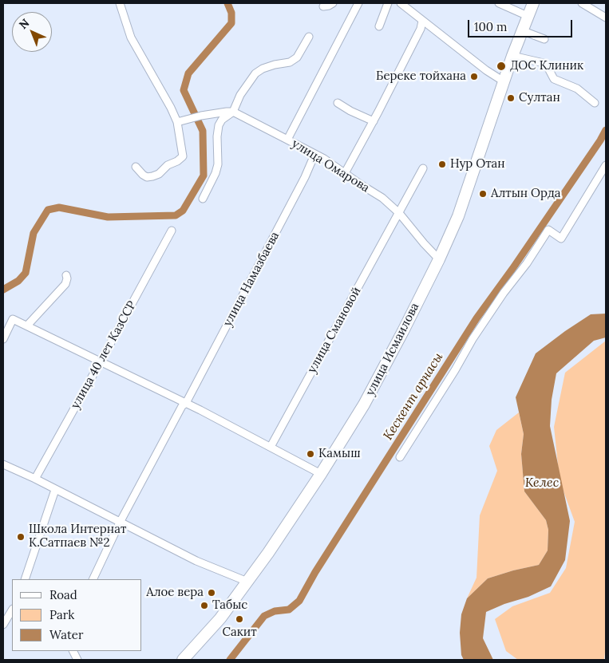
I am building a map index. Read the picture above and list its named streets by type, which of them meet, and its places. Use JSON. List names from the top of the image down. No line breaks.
{"streets":{"main road":["улица Исмаилова"],"street":["улица Омарова","улица Намазбаева","улица Смановой","улица 40 лет КазССР"]},"crossings":[["улица Омарова","улица Намазбаева"],["улица Омарова","улица Смановой"],["улица Омарова","улица Исмаилова"]],"water":["Кескент арнасы","Келес"],"places":["ДОС Клиник","Береке тойхана","Султан","Нур Отан","Алтын Орда","Камыш","Школа Интернат К.Сатпаев №2","Алое вера","Табыс","Сакит"],"legend":["Road","Park","Water"],"scale_bar":"100 m","north":"top left"}
